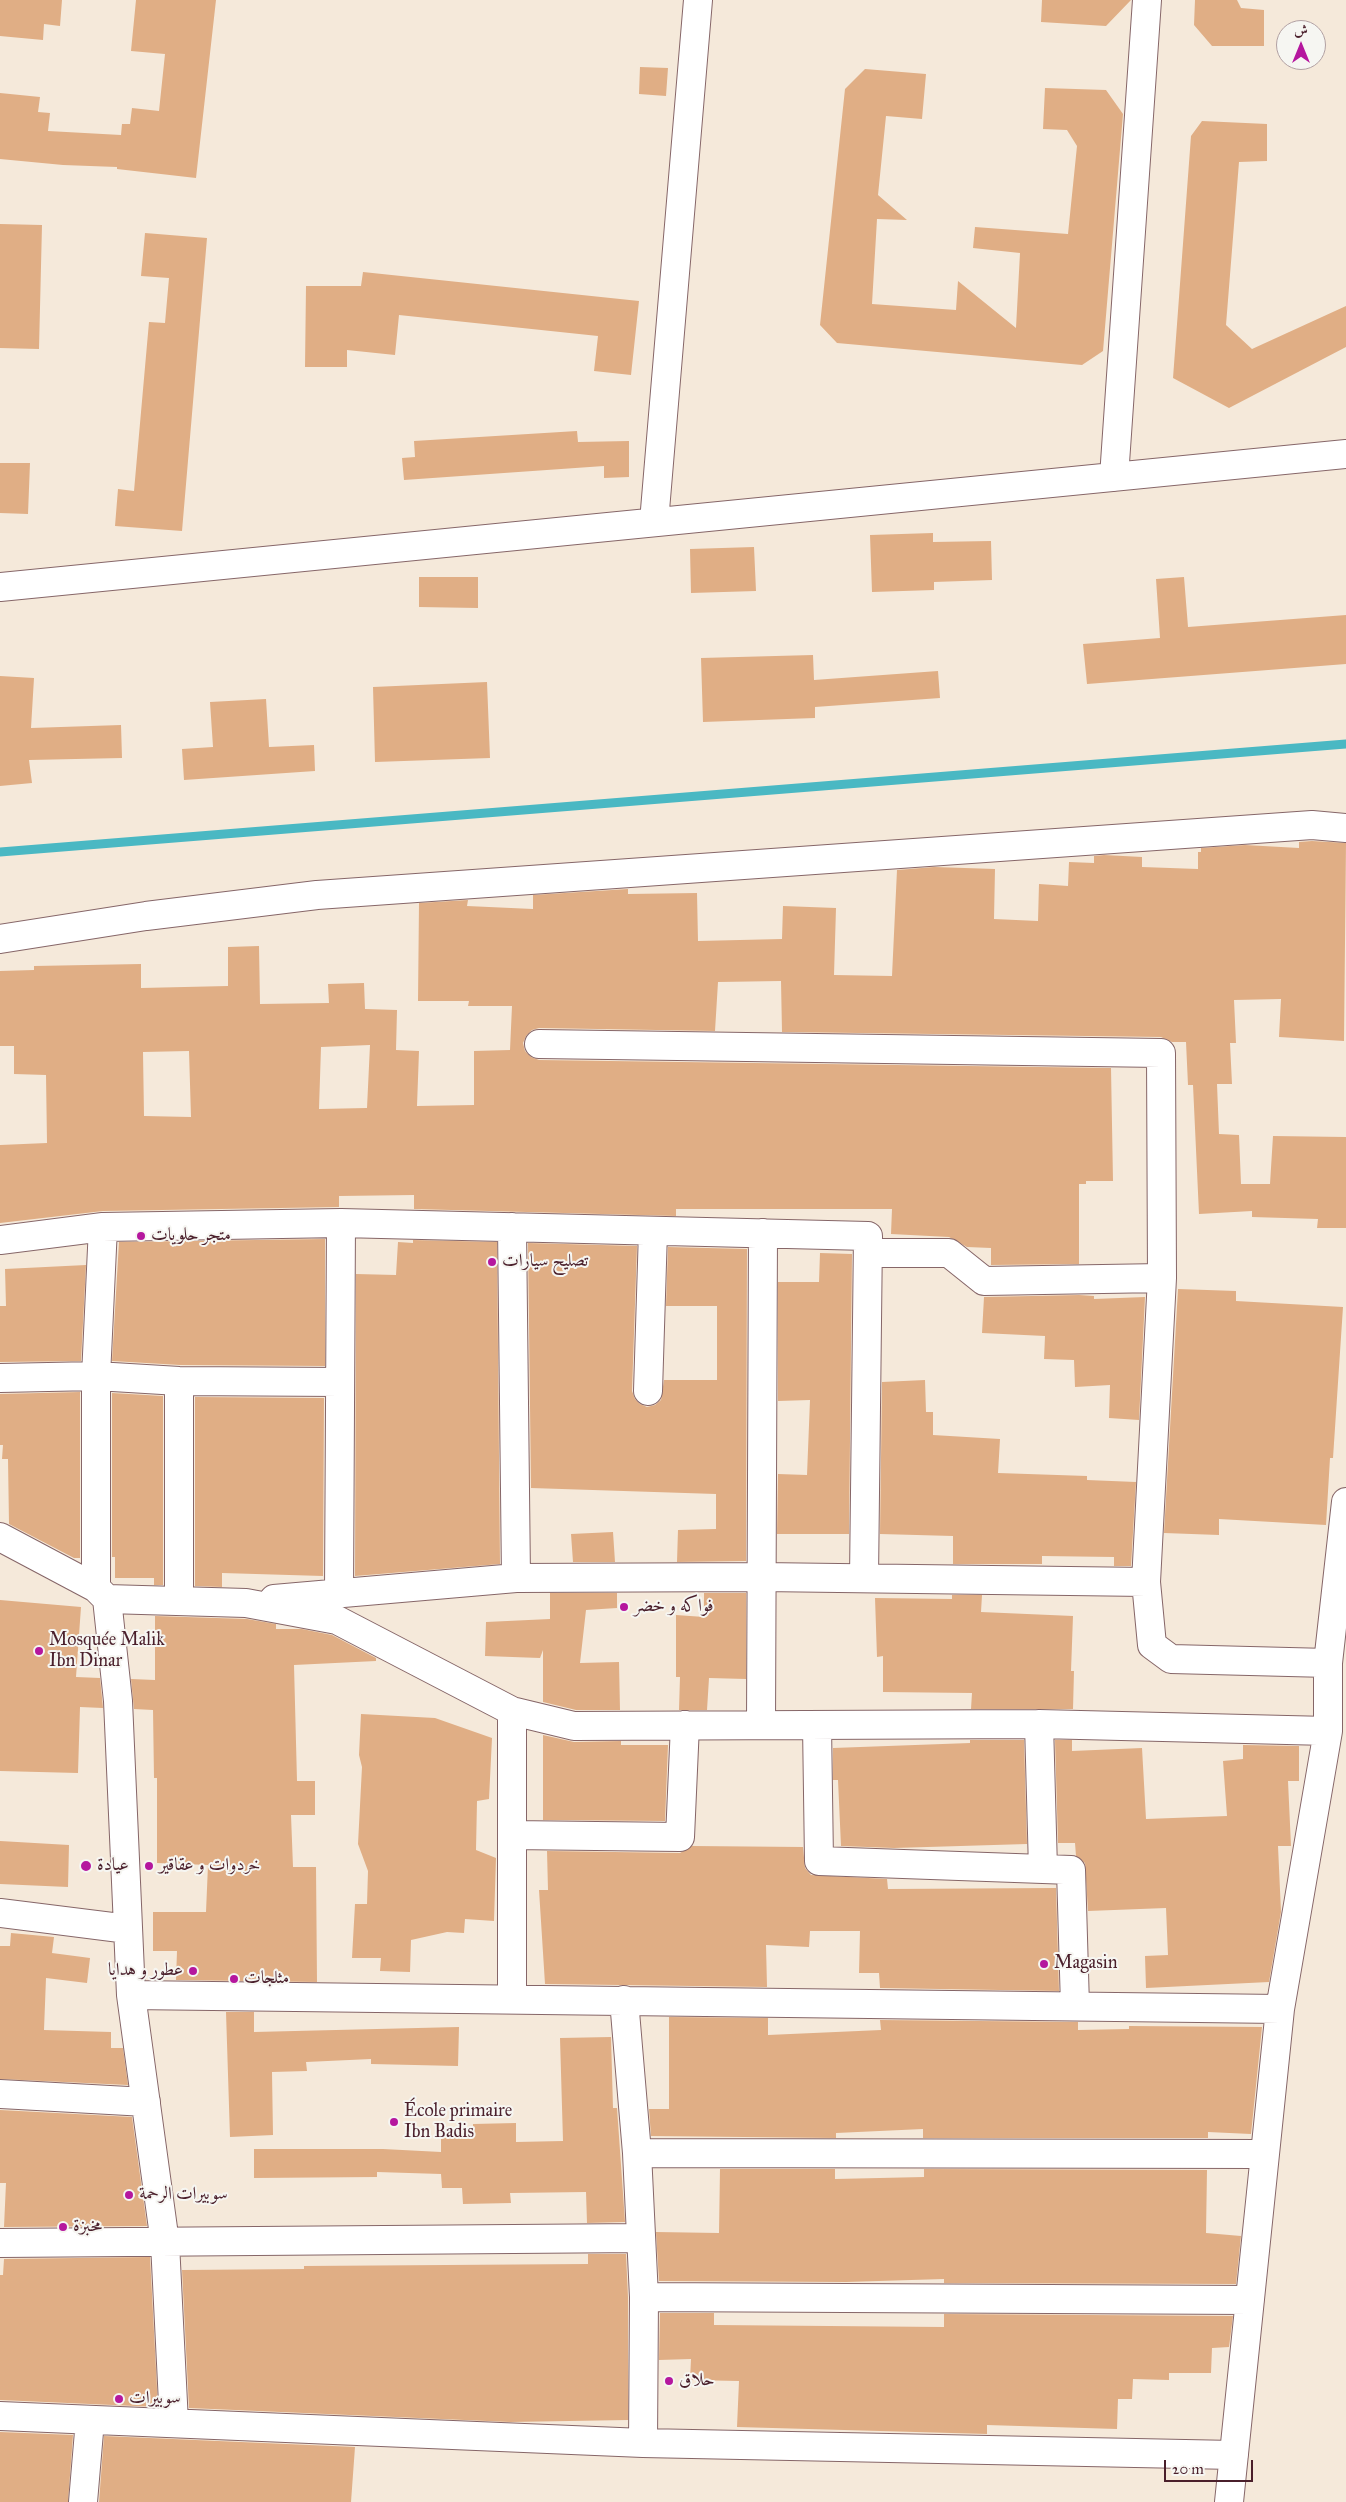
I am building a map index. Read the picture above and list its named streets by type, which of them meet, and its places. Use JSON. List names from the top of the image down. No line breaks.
{"places":["متجر حلويات","تصليح سيارات","فواكه و خضر","Mosquée Malik Ibn Dinar","عيادة","خردوات و عقاقير","Magasin","عطور و هدايا","مثلجات","École primaire Ibn Badis","سوبيرات الرحمة","مخبزة","حلاق","سوبيرات"],"scale_bar":"20 m","north":"top"}
